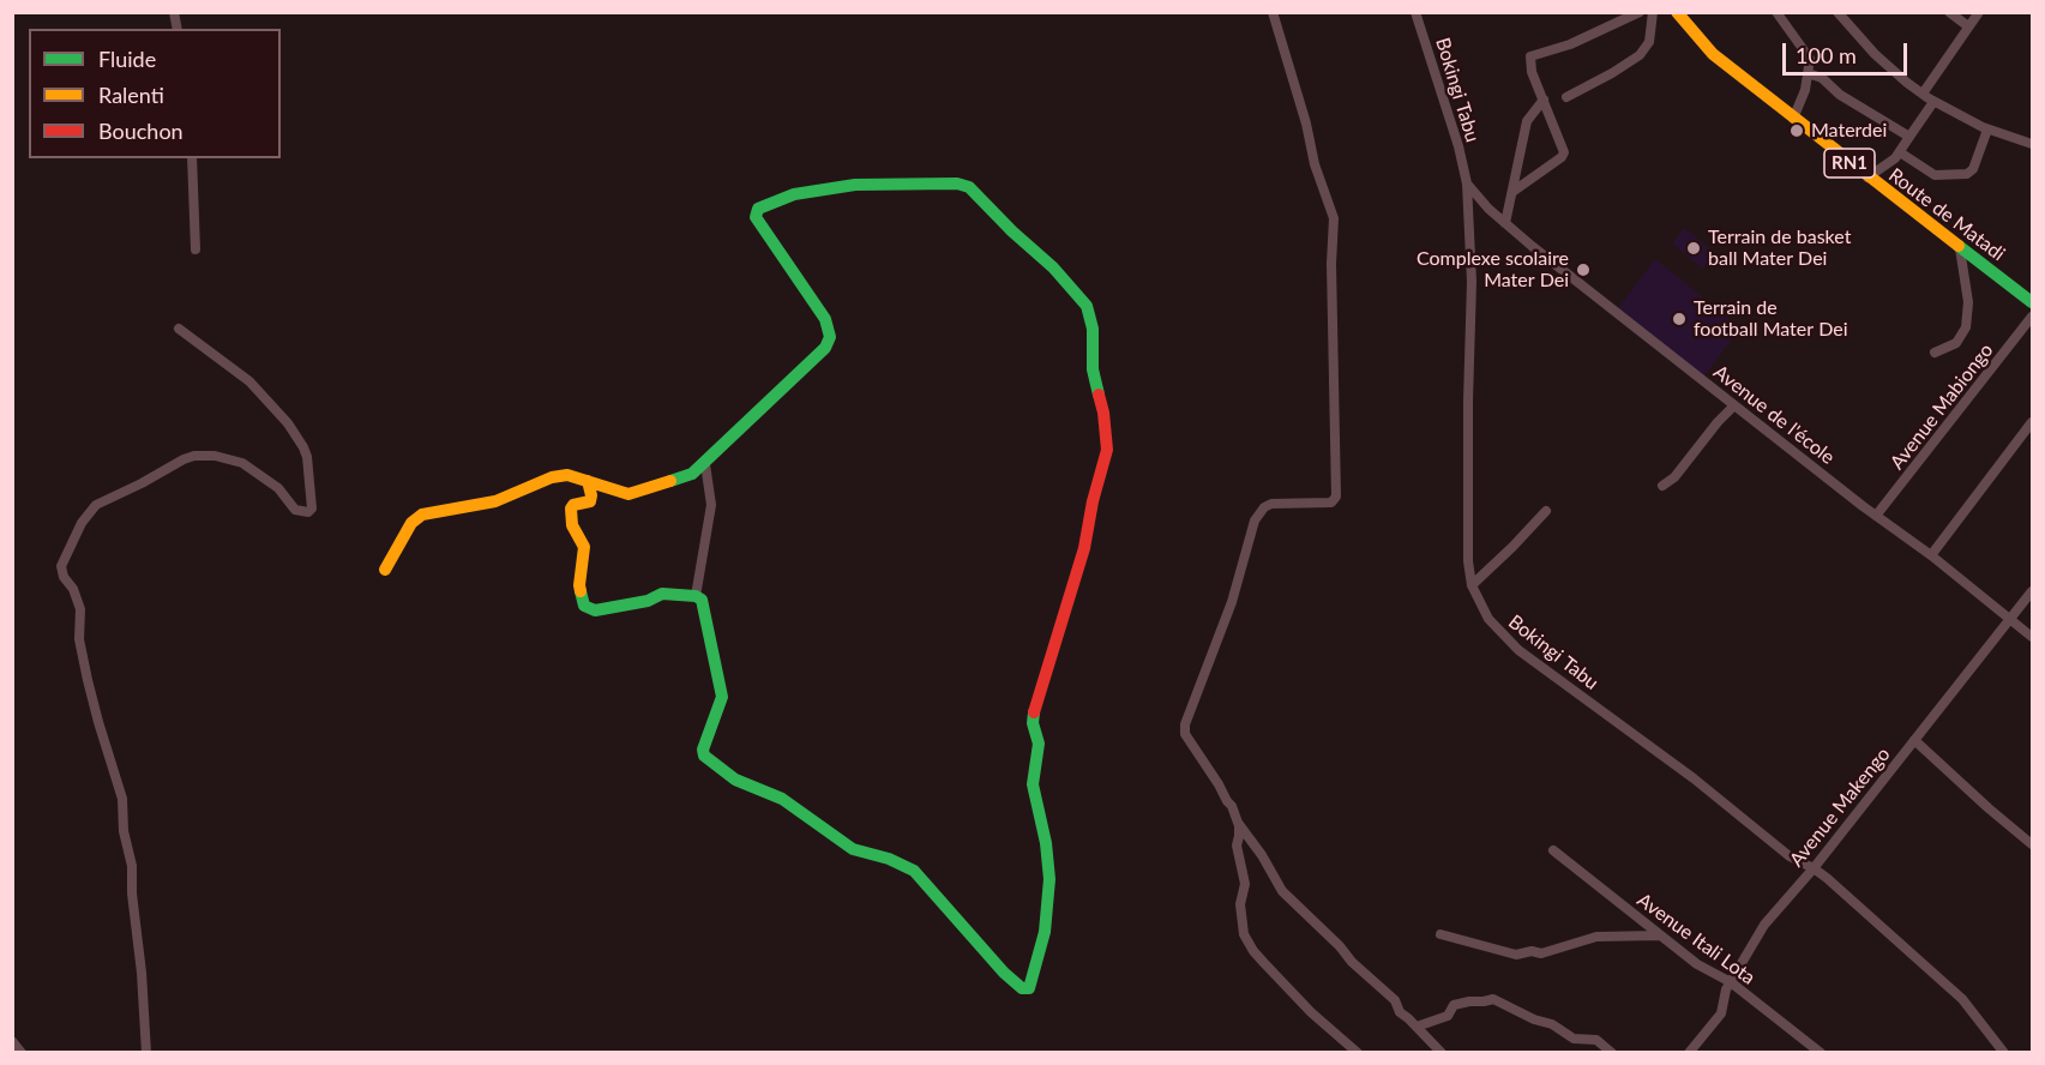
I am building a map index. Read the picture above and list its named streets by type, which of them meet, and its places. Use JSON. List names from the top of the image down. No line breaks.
{"streets":{"main road":["RN1","Route de Matadi"],"street":["Bokingi Tabu","Avenue Mabiongo","Avenue de l'école","Avenue Makengo","Avenue Itali Lota"]},"crossings":[["Bokingi Tabu","Avenue de l'école"],["Bokingi Tabu","Avenue Makengo"],["Avenue Mabiongo","Avenue de l'école"],["Avenue de l'école","Avenue Makengo"],["Avenue Makengo","Avenue Itali Lota"]],"places":["Materdei","Terrain de basket ball Mater Dei","Complexe scolaire Mater Dei","Terrain de football Mater Dei"],"legend":["Fluide","Ralenti","Bouchon"],"scale_bar":"100 m"}
